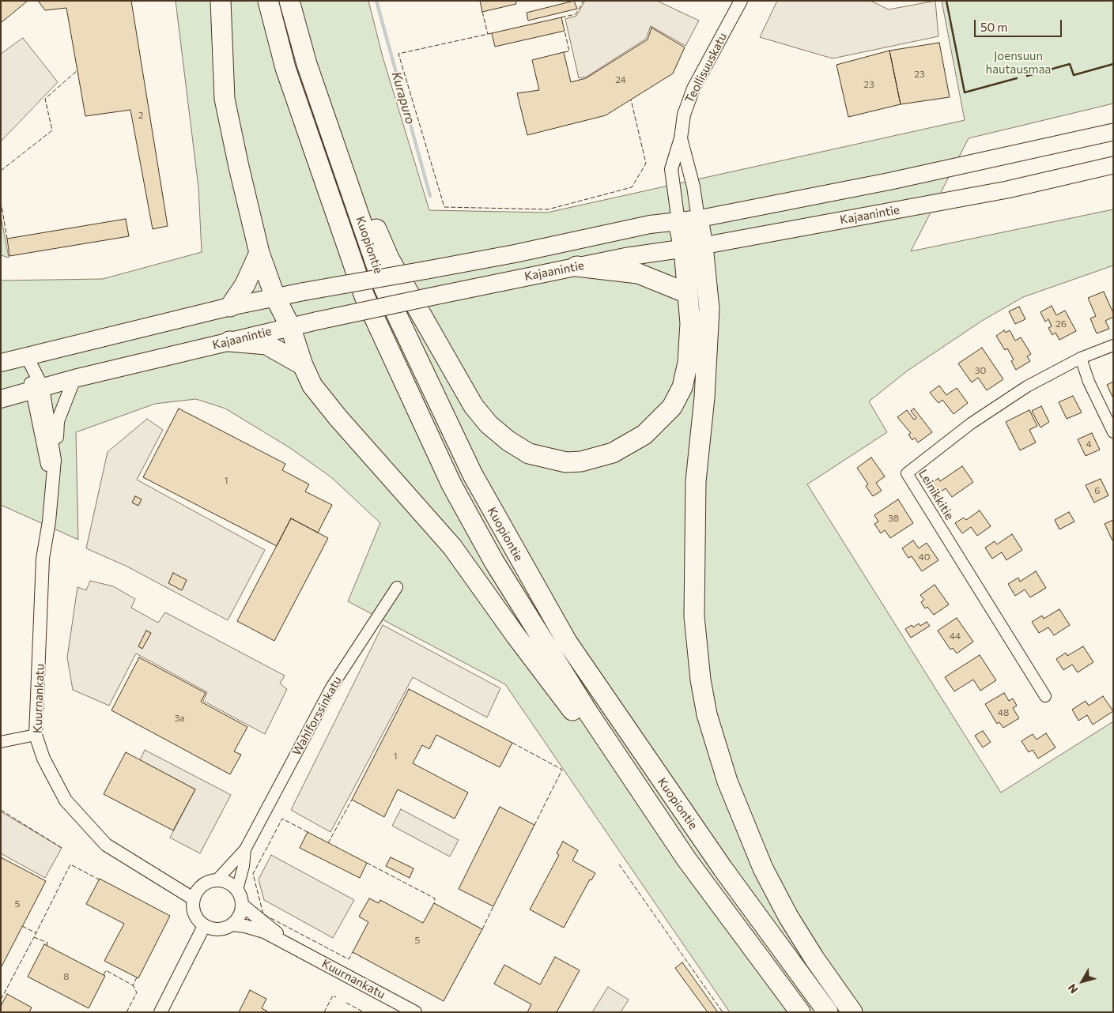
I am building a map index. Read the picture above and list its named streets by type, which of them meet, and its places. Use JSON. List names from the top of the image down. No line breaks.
{"streets":{"highway":["Kajaanintie","Kuopiontie"],"street":["Teollisuuskatu","Leinikkitie","Kuurnankatu","Wahlforssinkatu"]},"crossings":[["Teollisuuskatu","Kajaanintie"],["Kajaanintie","Kuurnankatu"],["Kuurnankatu","Wahlforssinkatu"]],"water":["Kurapuro"],"parks":["Joensuun hautausmaa"],"house_numbers":["23","24","23","2","26","30","4","1","6","38","40","44","48","3a","1","5","5","8"],"scale_bar":"50 m","north":"bottom left"}
